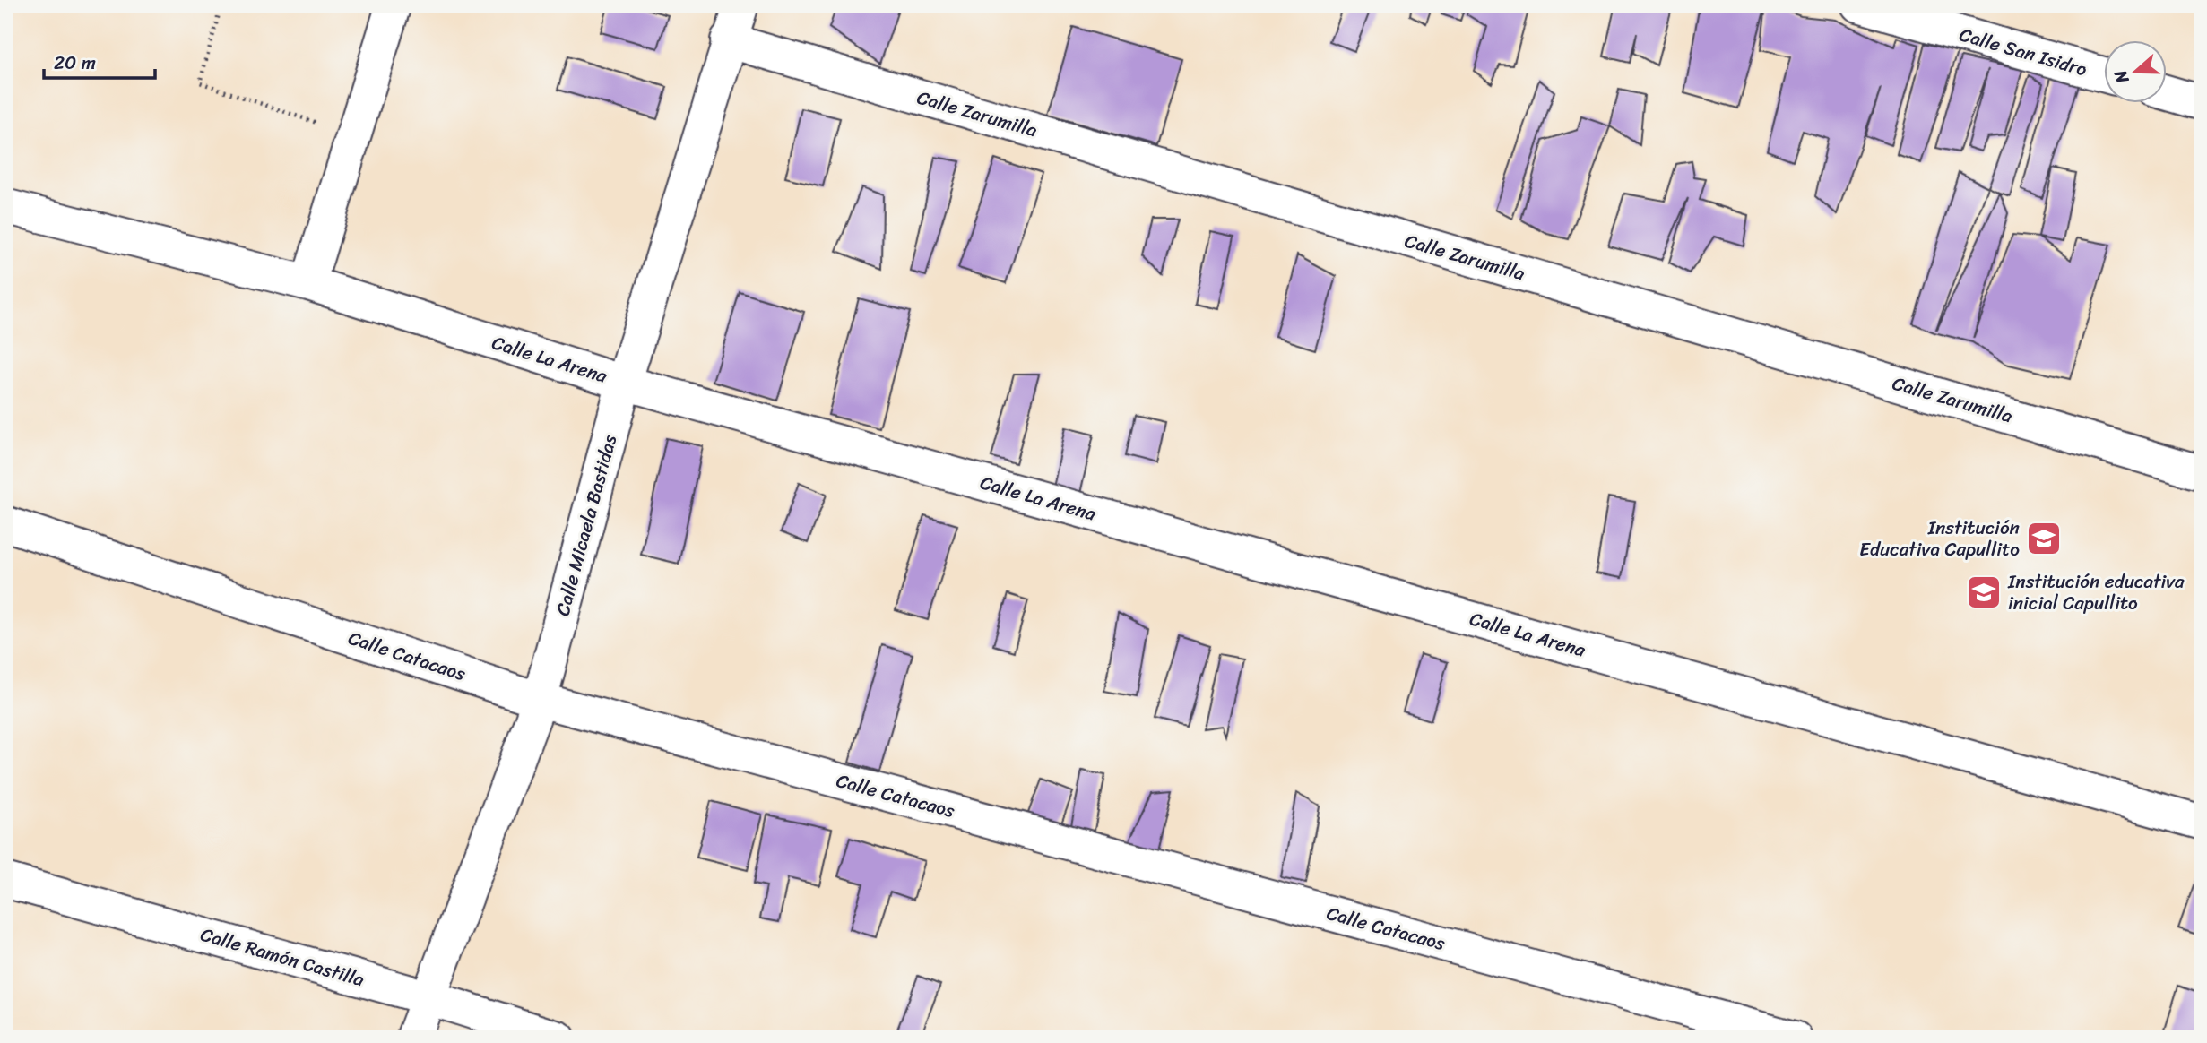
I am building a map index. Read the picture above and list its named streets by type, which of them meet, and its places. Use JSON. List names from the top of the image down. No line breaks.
{"streets":{"street":["Calle San Isidro","Calle Zarumilla","Calle La Arena","Calle Micaela Bastidas","Calle Catacaos","Calle Ramón Castilla"]},"crossings":[["Calle Zarumilla","Calle Micaela Bastidas"],["Calle La Arena","Calle Micaela Bastidas"],["Calle Micaela Bastidas","Calle Catacaos"],["Calle Micaela Bastidas","Calle Ramón Castilla"]],"places":{"school or university":["Institución Educativa Capullito","Institución educativa inicial Capullito"]},"scale_bar":"20 m","north":"left"}
